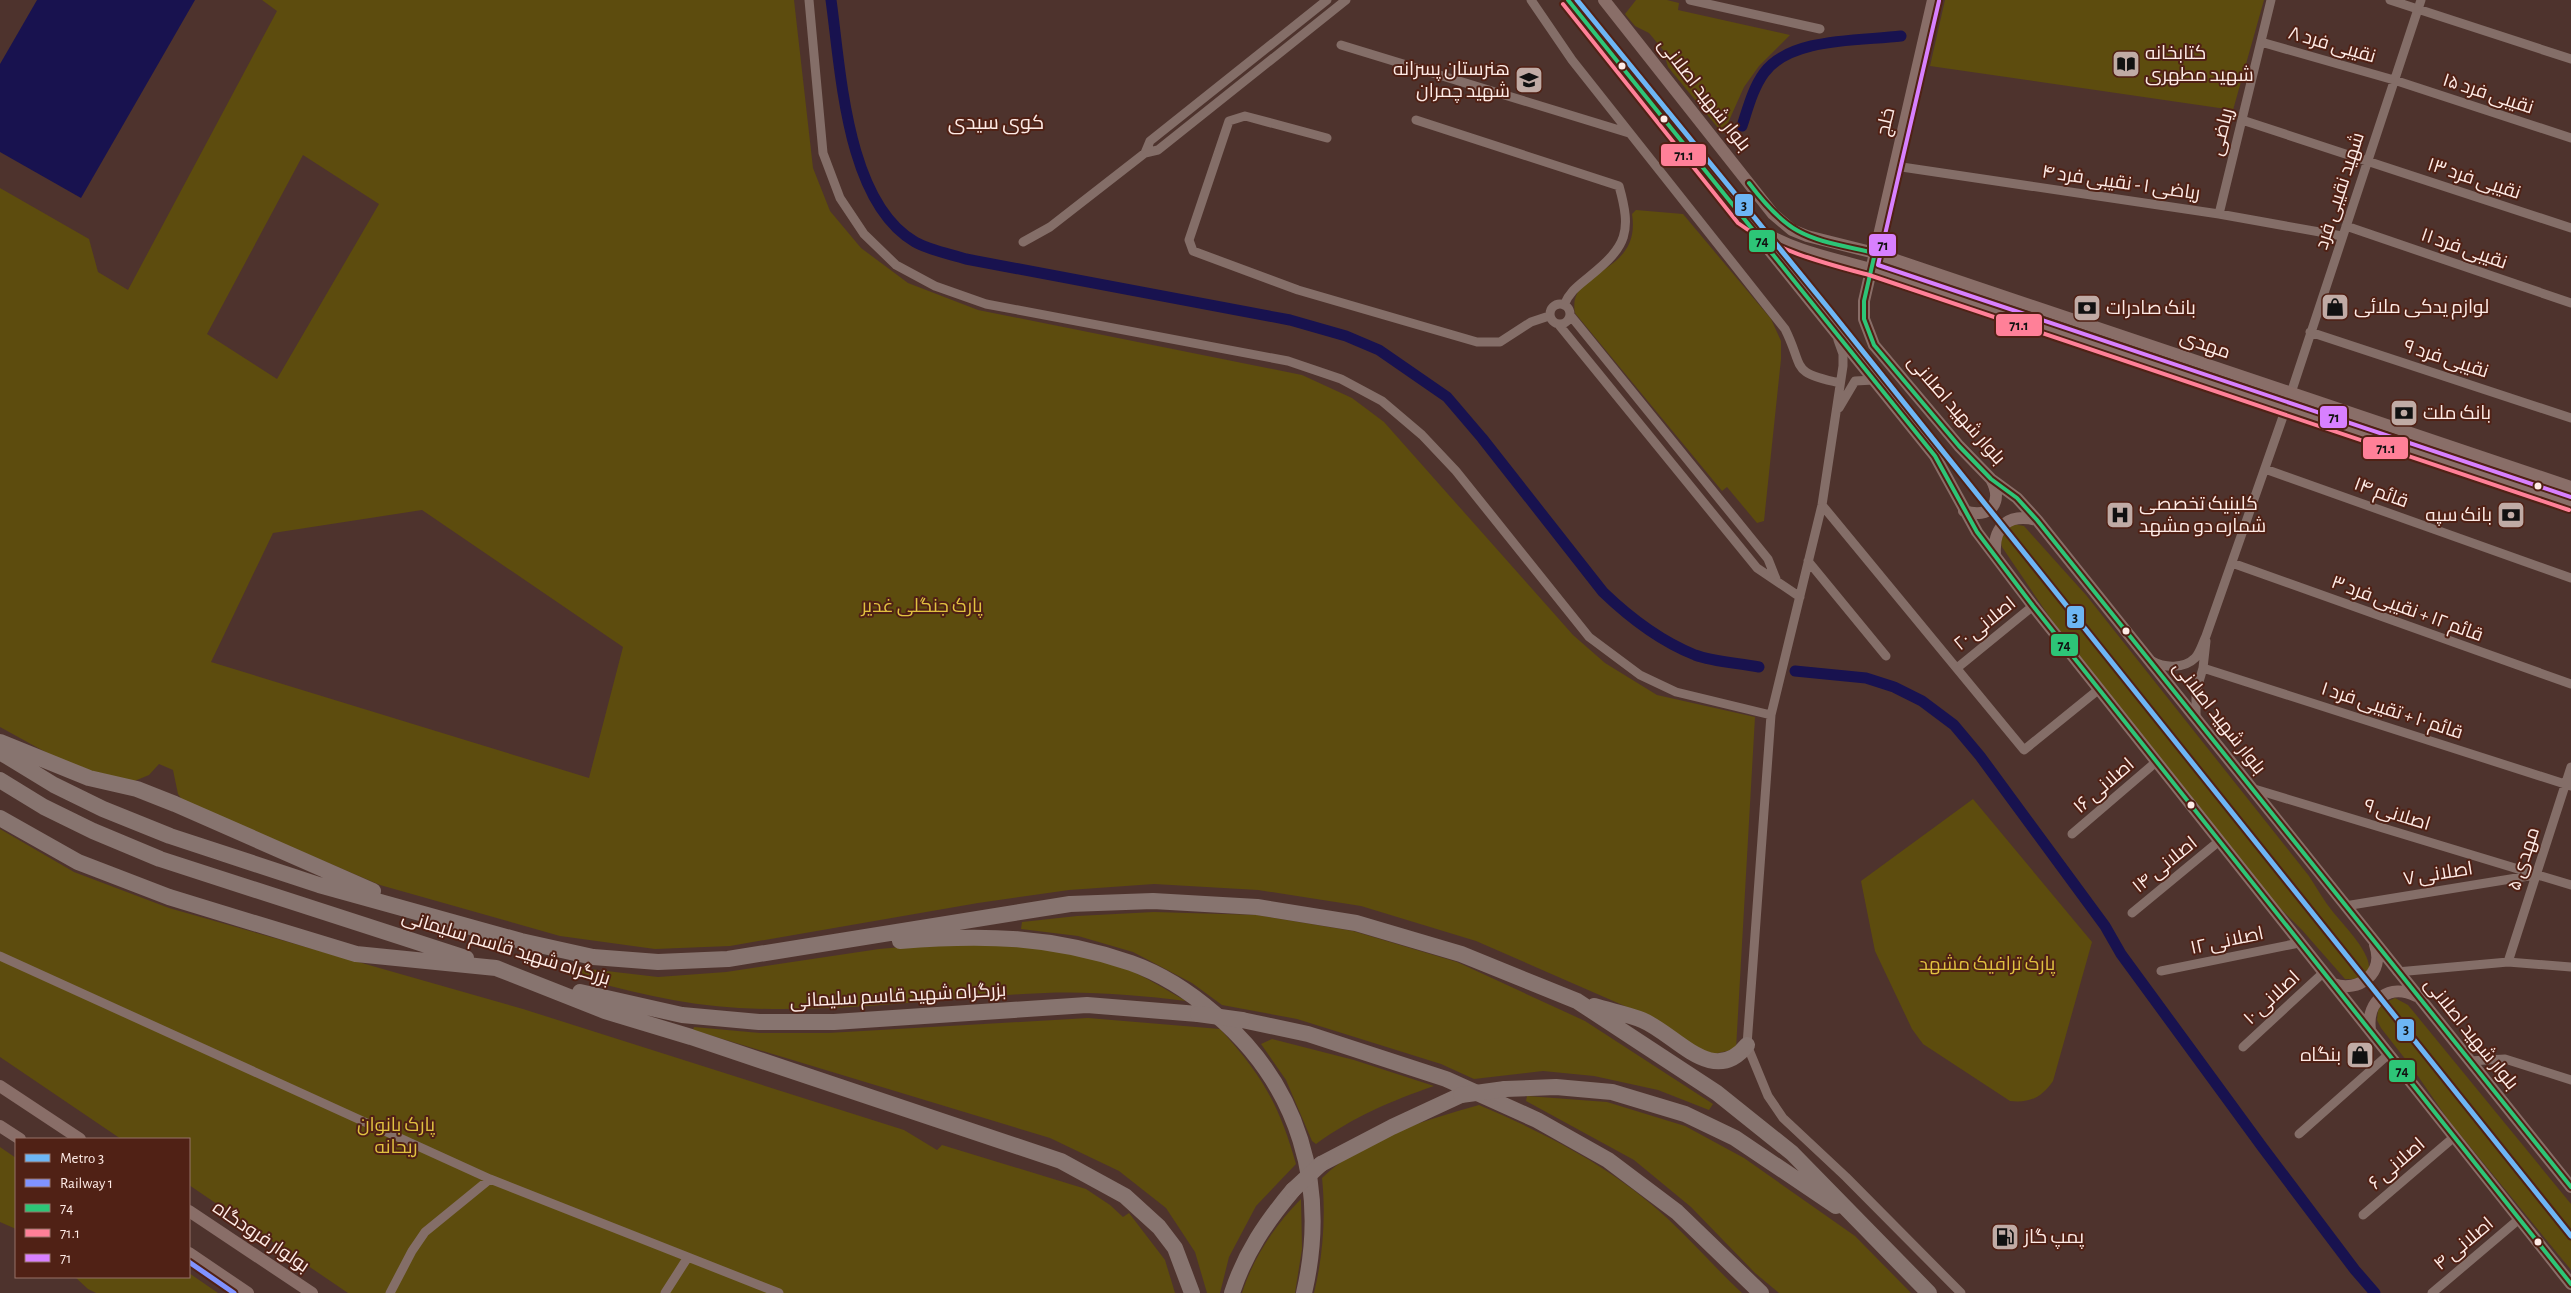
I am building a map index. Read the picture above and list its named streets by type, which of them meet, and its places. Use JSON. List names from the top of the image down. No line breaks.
{"streets":{"highway":["بزرگراه شهید قاسم سلیمانی"],"main road":["بلوار شهید اصلانی","خلج","مهدی","بولوار فرودگاه"],"street":["نقیبی فرد ۸","نقیبی فرد ۱۵","ریاضی","نقیبی فرد ۱۳","ریاضی ۱ - نقیبی فرد ۴","شهید نقیبی فرد","نقیبی فرد ۱۱","نقیبی فرد ۹","قائم ۱۴","قائم ۱۲ + نقیبی فرد ۳","اصلانی ۲۰","قائم ۱۰ + تقیبی فرد ۱","اصلانی ۱۶","اصلانی ۹","مهدی ۵","اصلانی ۱۴","اصلانی ۷","اصلانی ۱۲","اصلانی ۱۰","اصلانی ۶","اصلانی ۴"]},"crossings":[["نقیبی فرد ۸","نقیبی فرد ۱۵"],["نقیبی فرد ۸","ریاضی"],["نقیبی فرد ۸","شهید نقیبی فرد"],["نقیبی فرد ۱۵","شهید نقیبی فرد"],["بلوار شهید اصلانی","خلج"],["بلوار شهید اصلانی","مهدی"],["بلوار شهید اصلانی","اصلانی ۹"],["بلوار شهید اصلانی","اصلانی ۷"],["خلج","ریاضی ۱ - نقیبی فرد ۴"],["خلج","مهدی"],["ریاضی","نقیبی فرد ۱۳"],["ریاضی","ریاضی ۱ - نقیبی فرد ۴"],["نقیبی فرد ۱۳","شهید نقیبی فرد"],["ریاضی ۱ - نقیبی فرد ۴","شهید نقیبی فرد"],["شهید نقیبی فرد","نقیبی فرد ۱۱"],["شهید نقیبی فرد","مهدی"],["شهید نقیبی فرد","نقیبی فرد ۹"],["شهید نقیبی فرد","قائم ۱۴"],["شهید نقیبی فرد","قائم ۱۲ + نقیبی فرد ۳"],["قائم ۱۰ + تقیبی فرد ۱","مهدی ۵"],["اصلانی ۹","مهدی ۵"],["اصلانی ۹","اصلانی ۷"],["مهدی ۵","اصلانی ۷"]],"districts":["کوی سیدی"],"parks":["پارک جنگلی غدیر","پارک ترافیک مشهد","پارک بانوان ریحانه"],"places":{"library":["کتابخانه شهید مطهری"],"school or university":["هنرستان پسرانه شهید چمران"],"shop":["لوازم یدکی ملائی","بنگاه"],"bank":["بانک صادرات","بانک ملت","بانک سپه"],"hospital":["کلینیک تخصصی شمار‌ه دو مشهد"],"fuel station":["پمپ گاز"]},"lines":["metro line 3","transit line 74","transit line 71","transit line 71.1","rail line 1"],"legend":["Metro 3","Railway 1","74","71.1","71"]}
